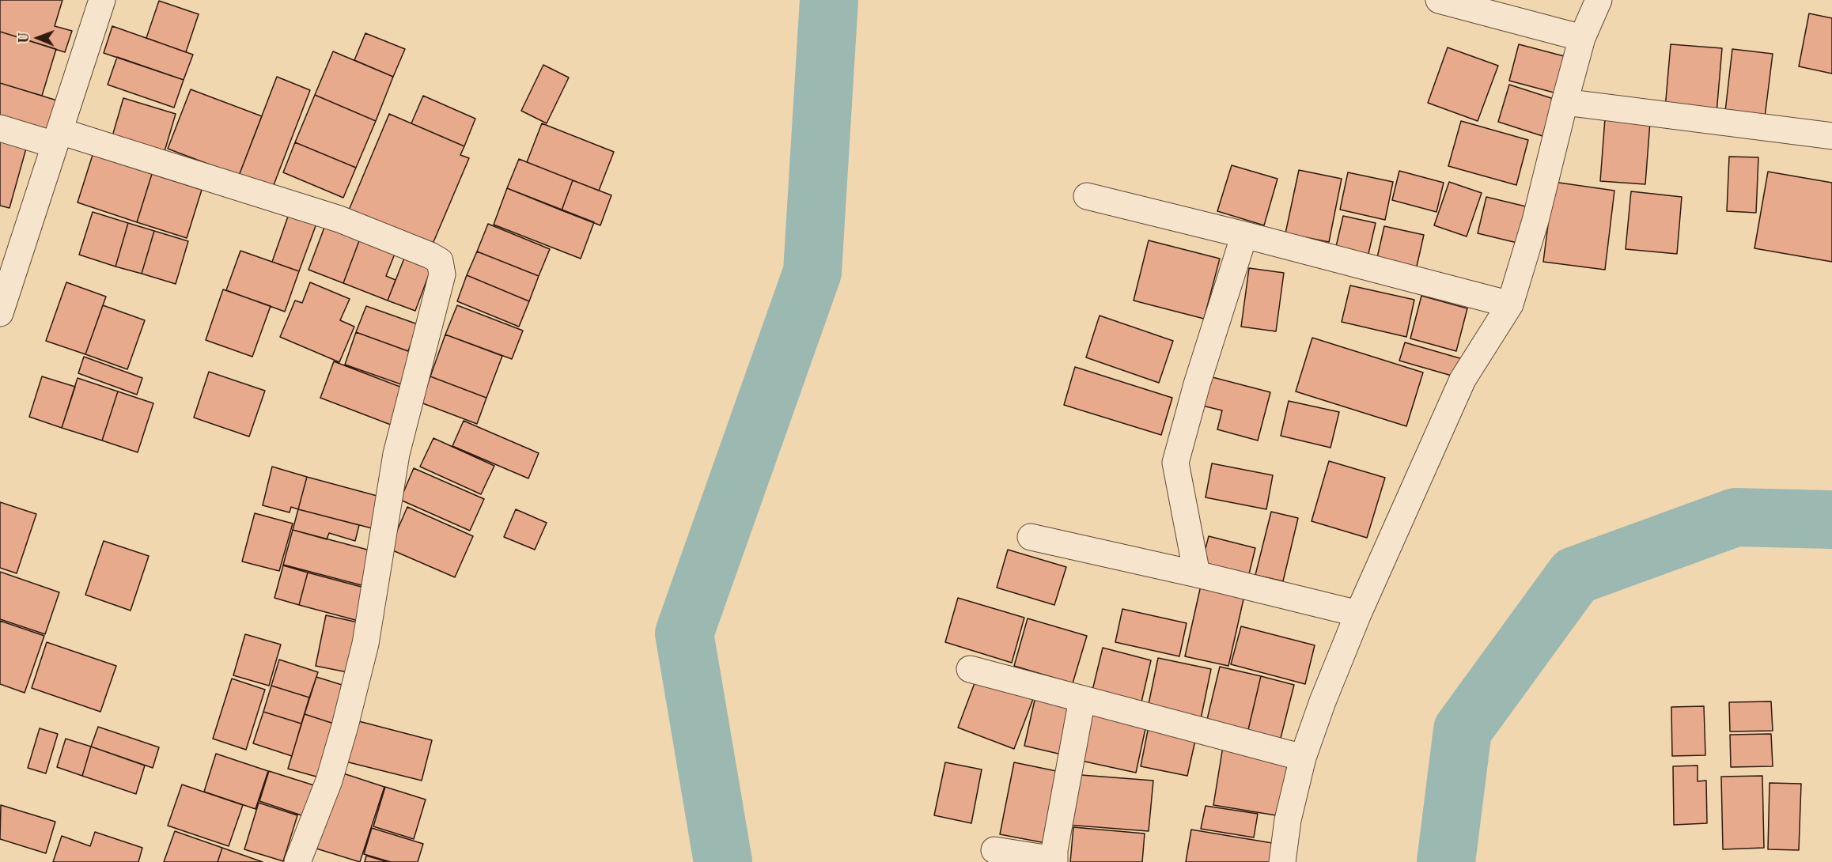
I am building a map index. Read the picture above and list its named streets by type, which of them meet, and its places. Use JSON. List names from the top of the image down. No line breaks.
{"north":"left"}
